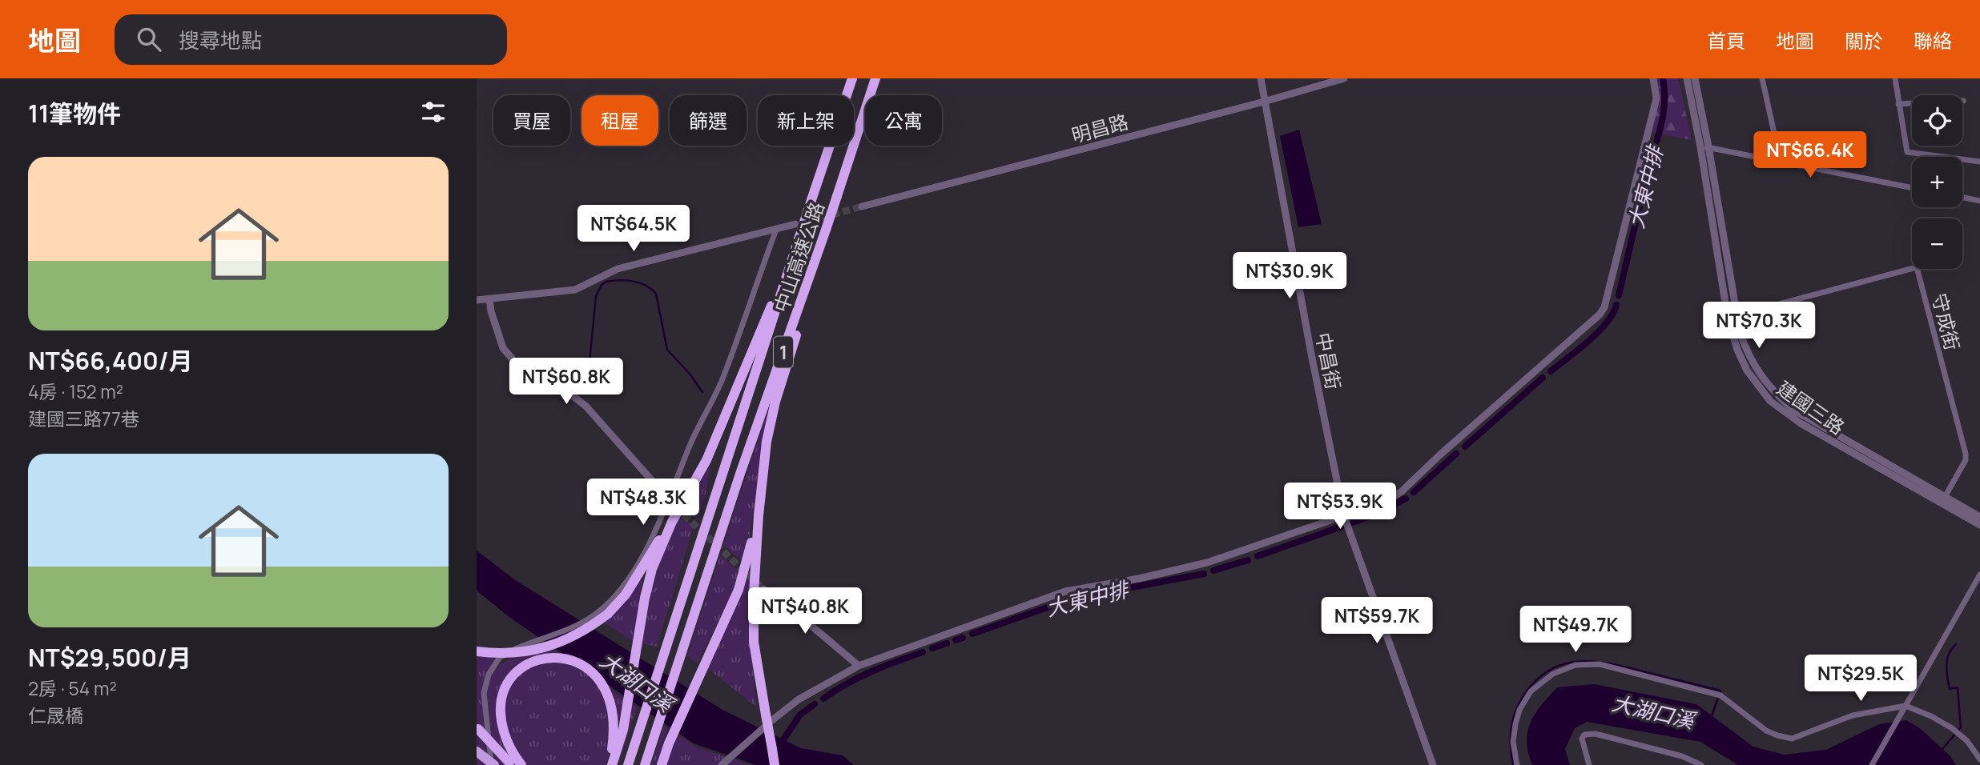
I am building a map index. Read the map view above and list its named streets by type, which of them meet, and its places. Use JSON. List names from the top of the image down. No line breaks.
{"streets":{"highway":["中山高速公路","1"],"street":["明昌路","守成街","中昌街","建國三路"]},"crossings":[["明昌路","中昌街"],["守成街","建國三路"]],"water":["大東中排","大湖口溪"],"page":{"header":"地圖","search":"搜尋地點","nav":["首頁","地圖","關於","聯絡"],"heading":"11筆物件","map_buttons":["+","−"],"chip":["買屋","租屋","篩選","新上架","公寓"],"price":["NT$66.4K","NT$64.5K","NT$30.9K","NT$70.3K","NT$60.8K","NT$48.3K","NT$53.9K","NT$40.8K","NT$59.7K","NT$49.7K","NT$29.5K"],"list":[{"name":"NT$66,400/月","note":"4房 · 152 m² · 建國三路77巷"},{"name":"NT$29,500/月","note":"2房 · 54 m² · 仁晟橋"}]}}
